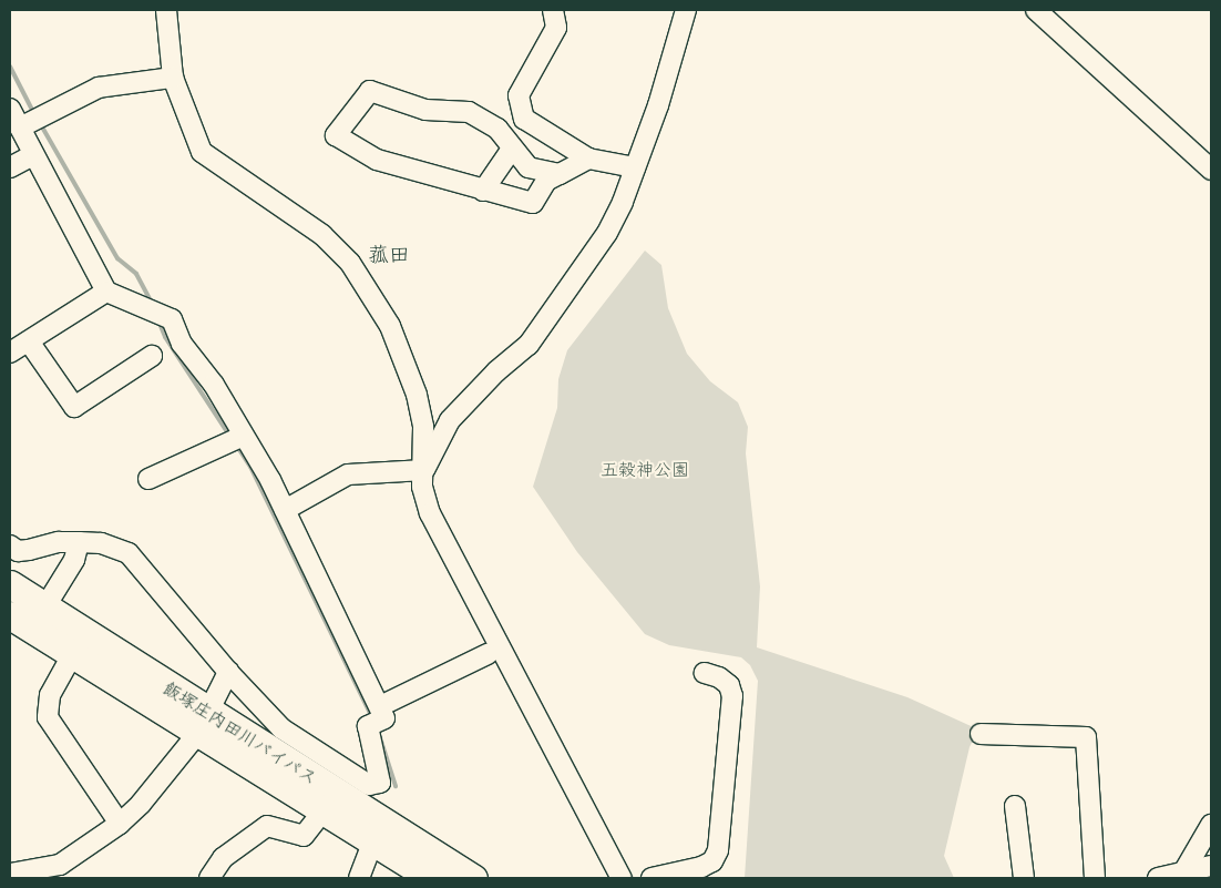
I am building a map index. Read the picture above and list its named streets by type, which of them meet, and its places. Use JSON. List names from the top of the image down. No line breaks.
{"streets":{"highway":["飯塚庄内田川バイパス"]},"districts":["菰田"],"parks":["五穀神公園"]}
